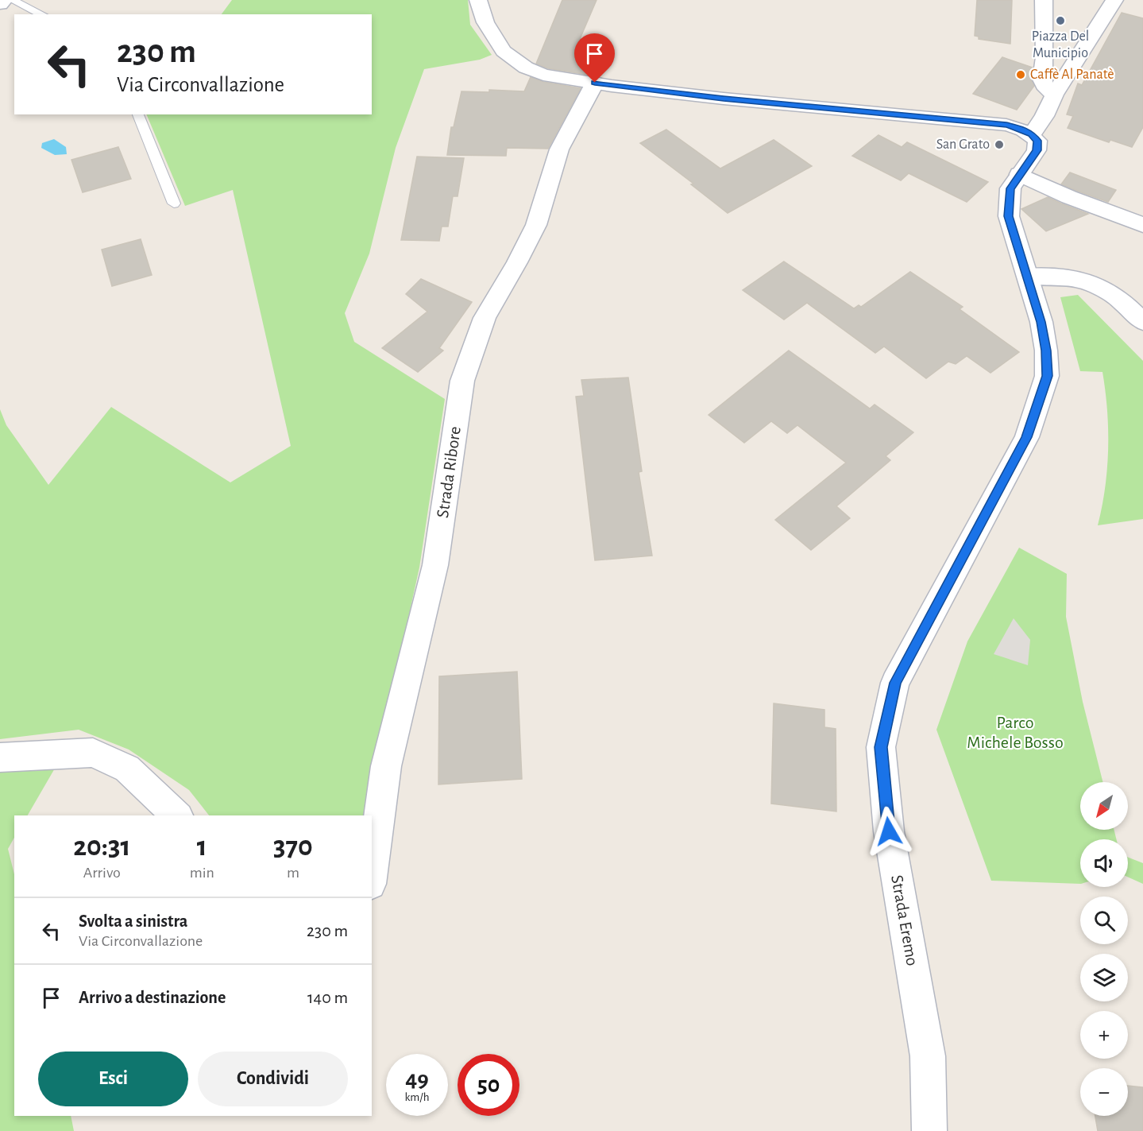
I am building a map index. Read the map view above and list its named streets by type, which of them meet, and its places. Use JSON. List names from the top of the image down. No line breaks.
{"streets":{"street":["Strada Ribore","Strada Eremo"]},"parks":["Parco Michele Bosso"],"places":["Piazza Del Municipio","Caffè Al Panatè","San Grato"],"north":"bottom left","page":{"turn":["230 m","Via Circonvallazione"],"map_buttons":["+","−"],"eta":["20:31","Arrivo","1","min","370","m"],"list":[{"name":"Svolta a sinistra","note":"Via Circonvallazione","value":"230 m"},{"name":"Arrivo a destinazione","value":"140 m"}],"buttons":["Esci","Condividi"],"speed":"49 km/h","limit":"50"}}
